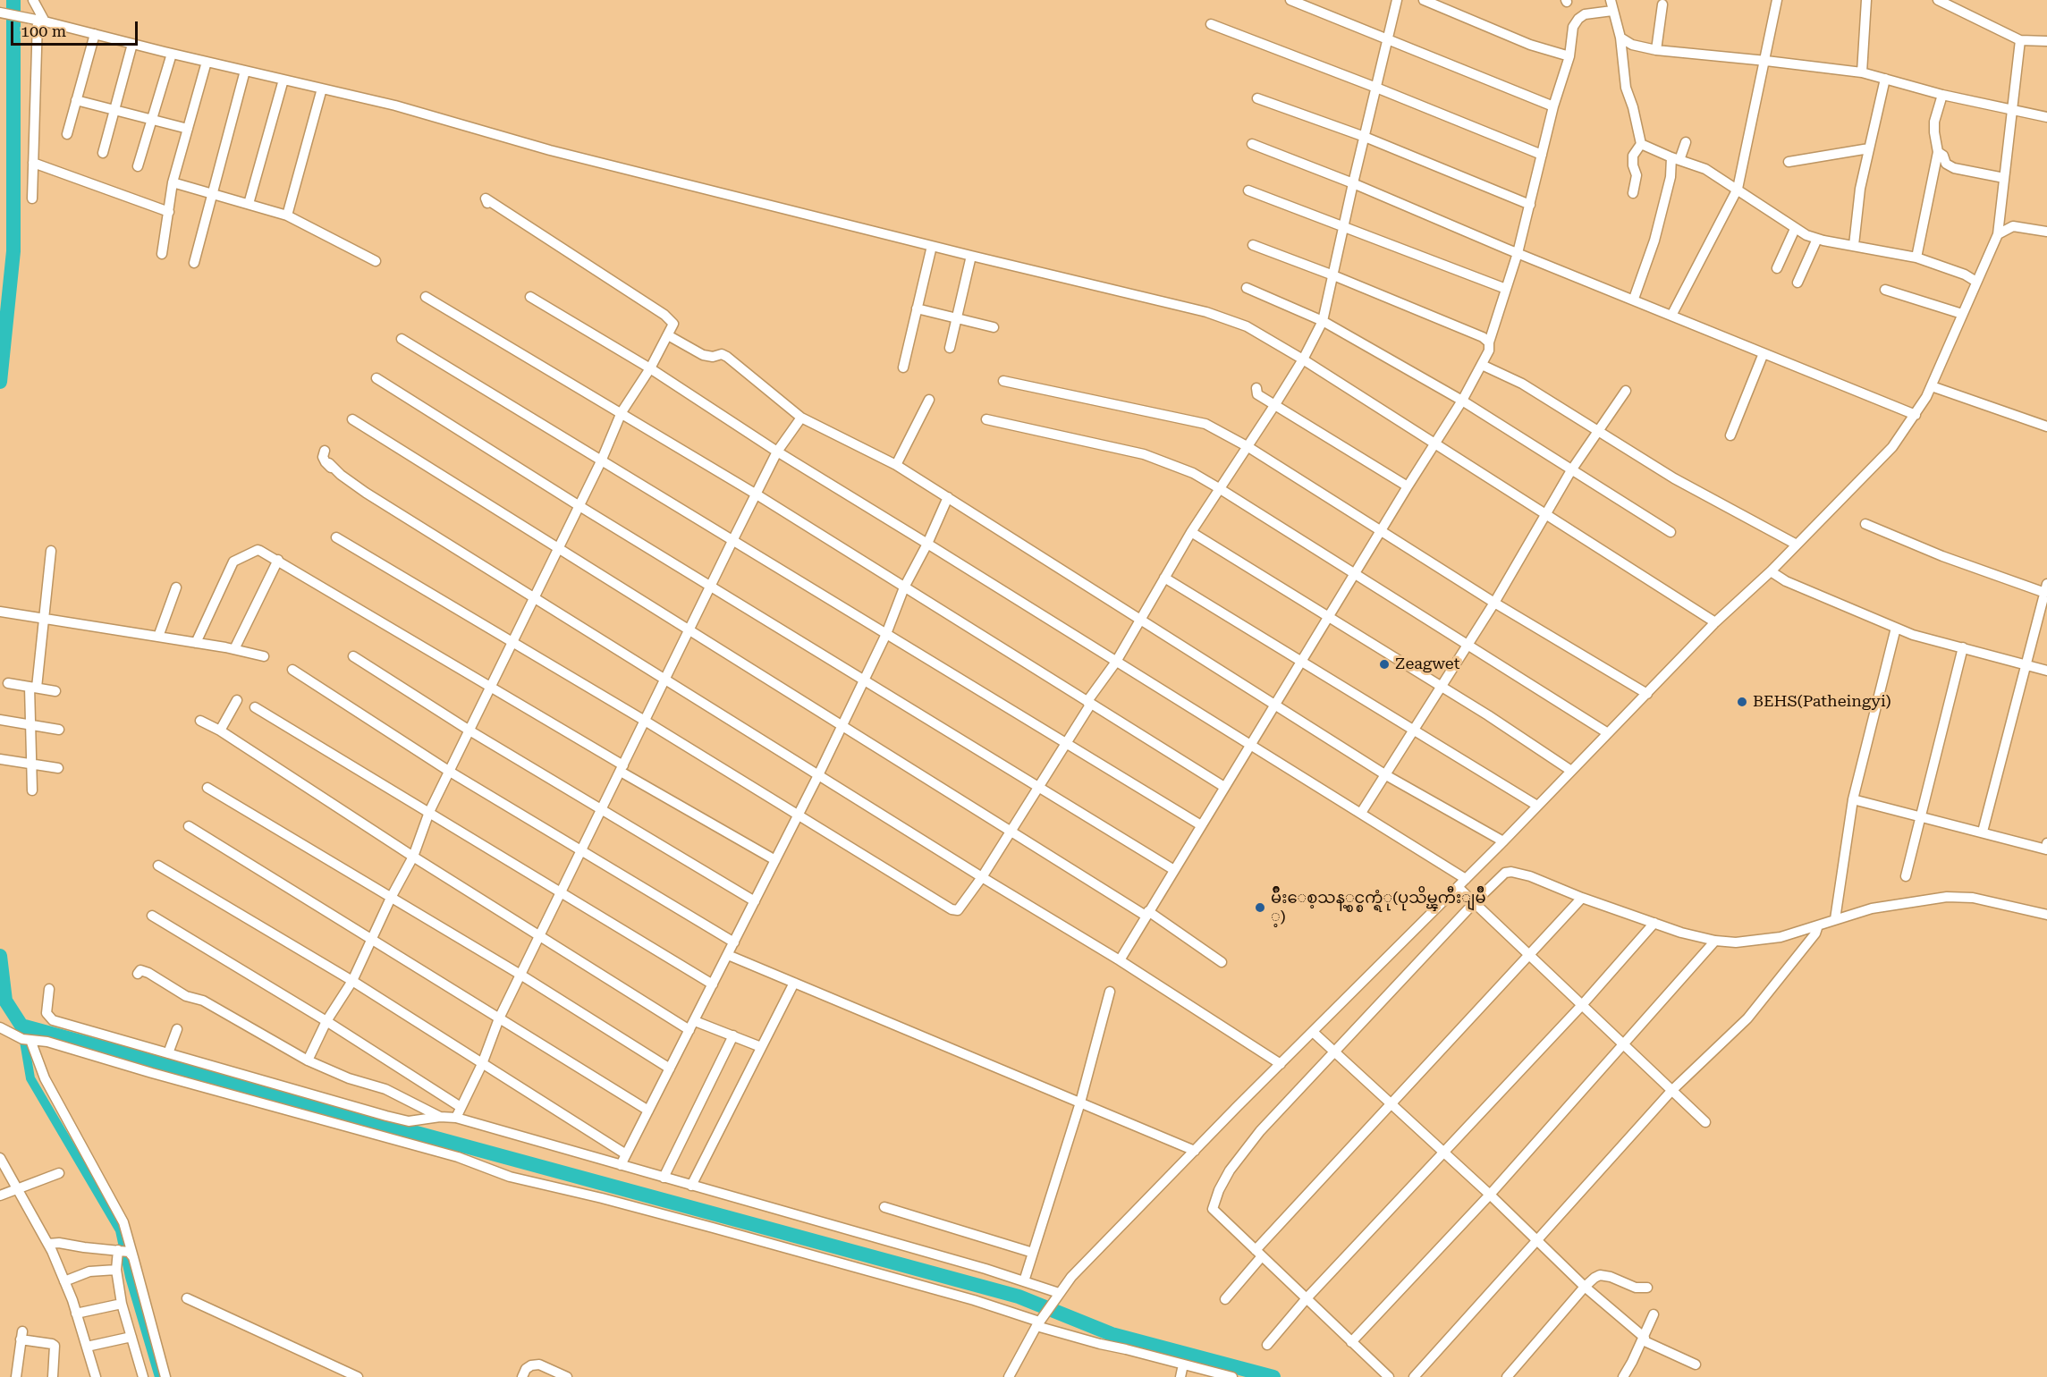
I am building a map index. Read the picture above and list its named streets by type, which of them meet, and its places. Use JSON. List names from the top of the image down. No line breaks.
{"places":["Zeagwet","BEHS(Patheingyi)","မ်ိဳးေစ့သန့္စင္စက္ရံု(ပုသိမ္ၾကီးျမိဳ ့)"],"scale_bar":"100 m"}
